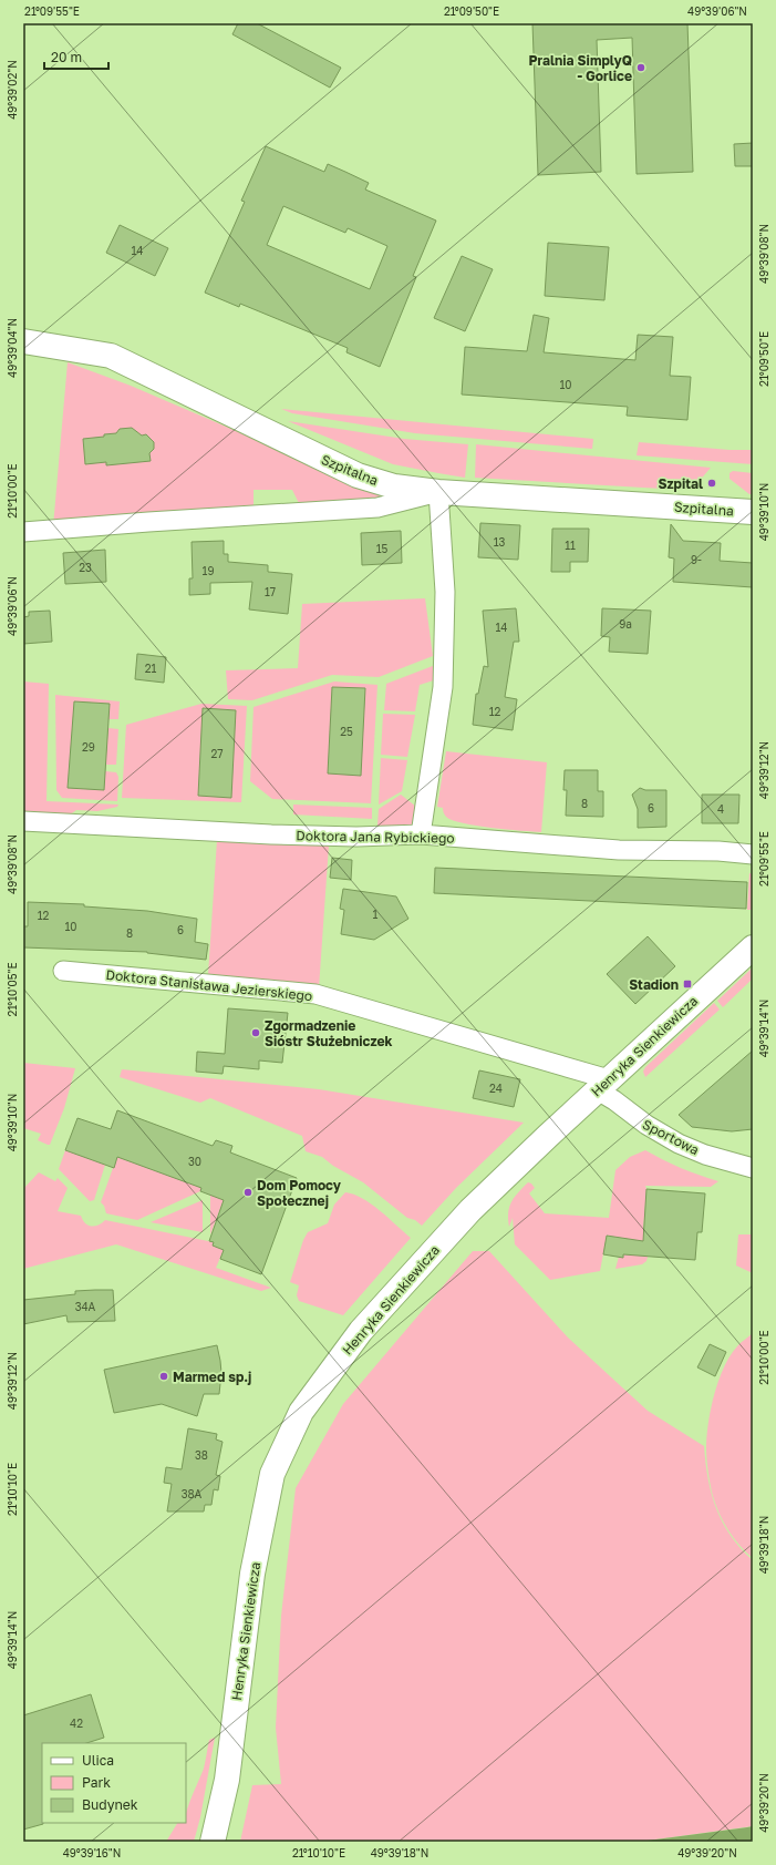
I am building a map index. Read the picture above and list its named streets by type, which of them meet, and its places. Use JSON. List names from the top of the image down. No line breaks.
{"streets":{"main road":["Szpitalna","Henryka Sienkiewicza"],"street":["Doktora Jana Rybickiego","Doktora Stanisława Jezierskiego","Sportowa"]},"crossings":[["Doktora Stanisława Jezierskiego","Henryka Sienkiewicza"],["Doktora Stanisława Jezierskiego","Sportowa"],["Henryka Sienkiewicza","Sportowa"]],"places":{"other":["Pralnia SimplyQ - Gorlice","Szpital","Zgormadzenie Sióstr Służebniczek","Dom Pomocy Społecznej","Marmed sp.j"],"transit":["Stadion"]},"house_numbers":["14","10","13","11","15","9-","23","19","17","9a","14","21","12","25","29","27","8","6","4","1","12","10","6","8","24","30","34A","38","38A","42"],"legend":["Ulica","Park","Budynek"],"scale_bar":"20 m","coordinates":["21°09'55\"E","21°09'50\"E","49°39'06\"N","49°39'02\"N","49°39'08\"N","49°39'04\"N","21°10'00\"E","49°39'10\"N","49°39'12\"N","21°10'05\"E","49°39'14\"N","21°10'10\"E","49°39'18\"N","49°39'20\"N","49°39'16\"N"]}
